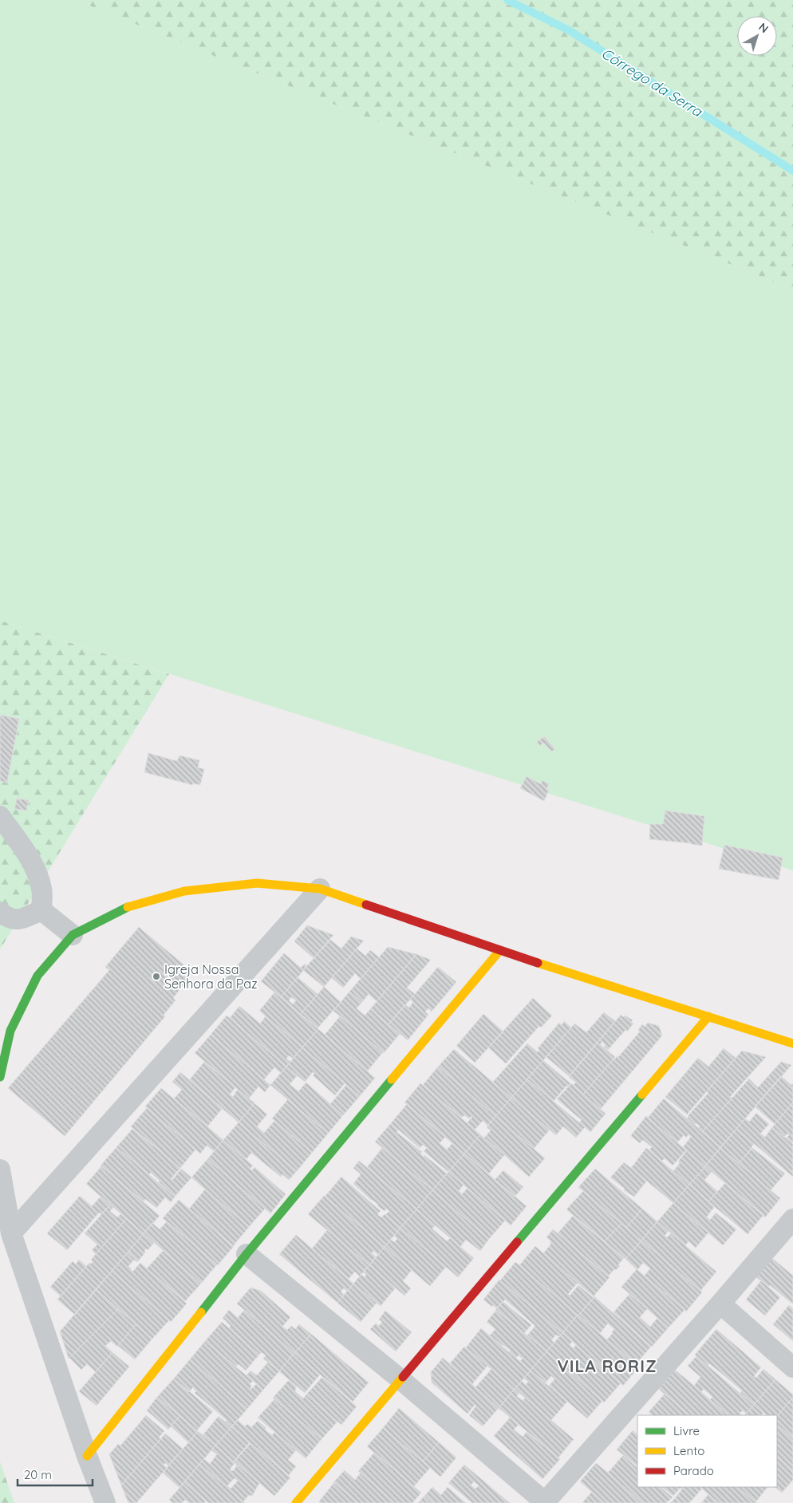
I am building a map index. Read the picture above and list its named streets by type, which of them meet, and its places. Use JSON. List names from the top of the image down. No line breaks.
{"districts":["VILA RORIZ"],"water":["Córrego da Serra"],"places":["Igreja Nossa Senhora da Paz"],"legend":["Livre","Lento","Parado"],"scale_bar":"20 m","north":"top right"}
